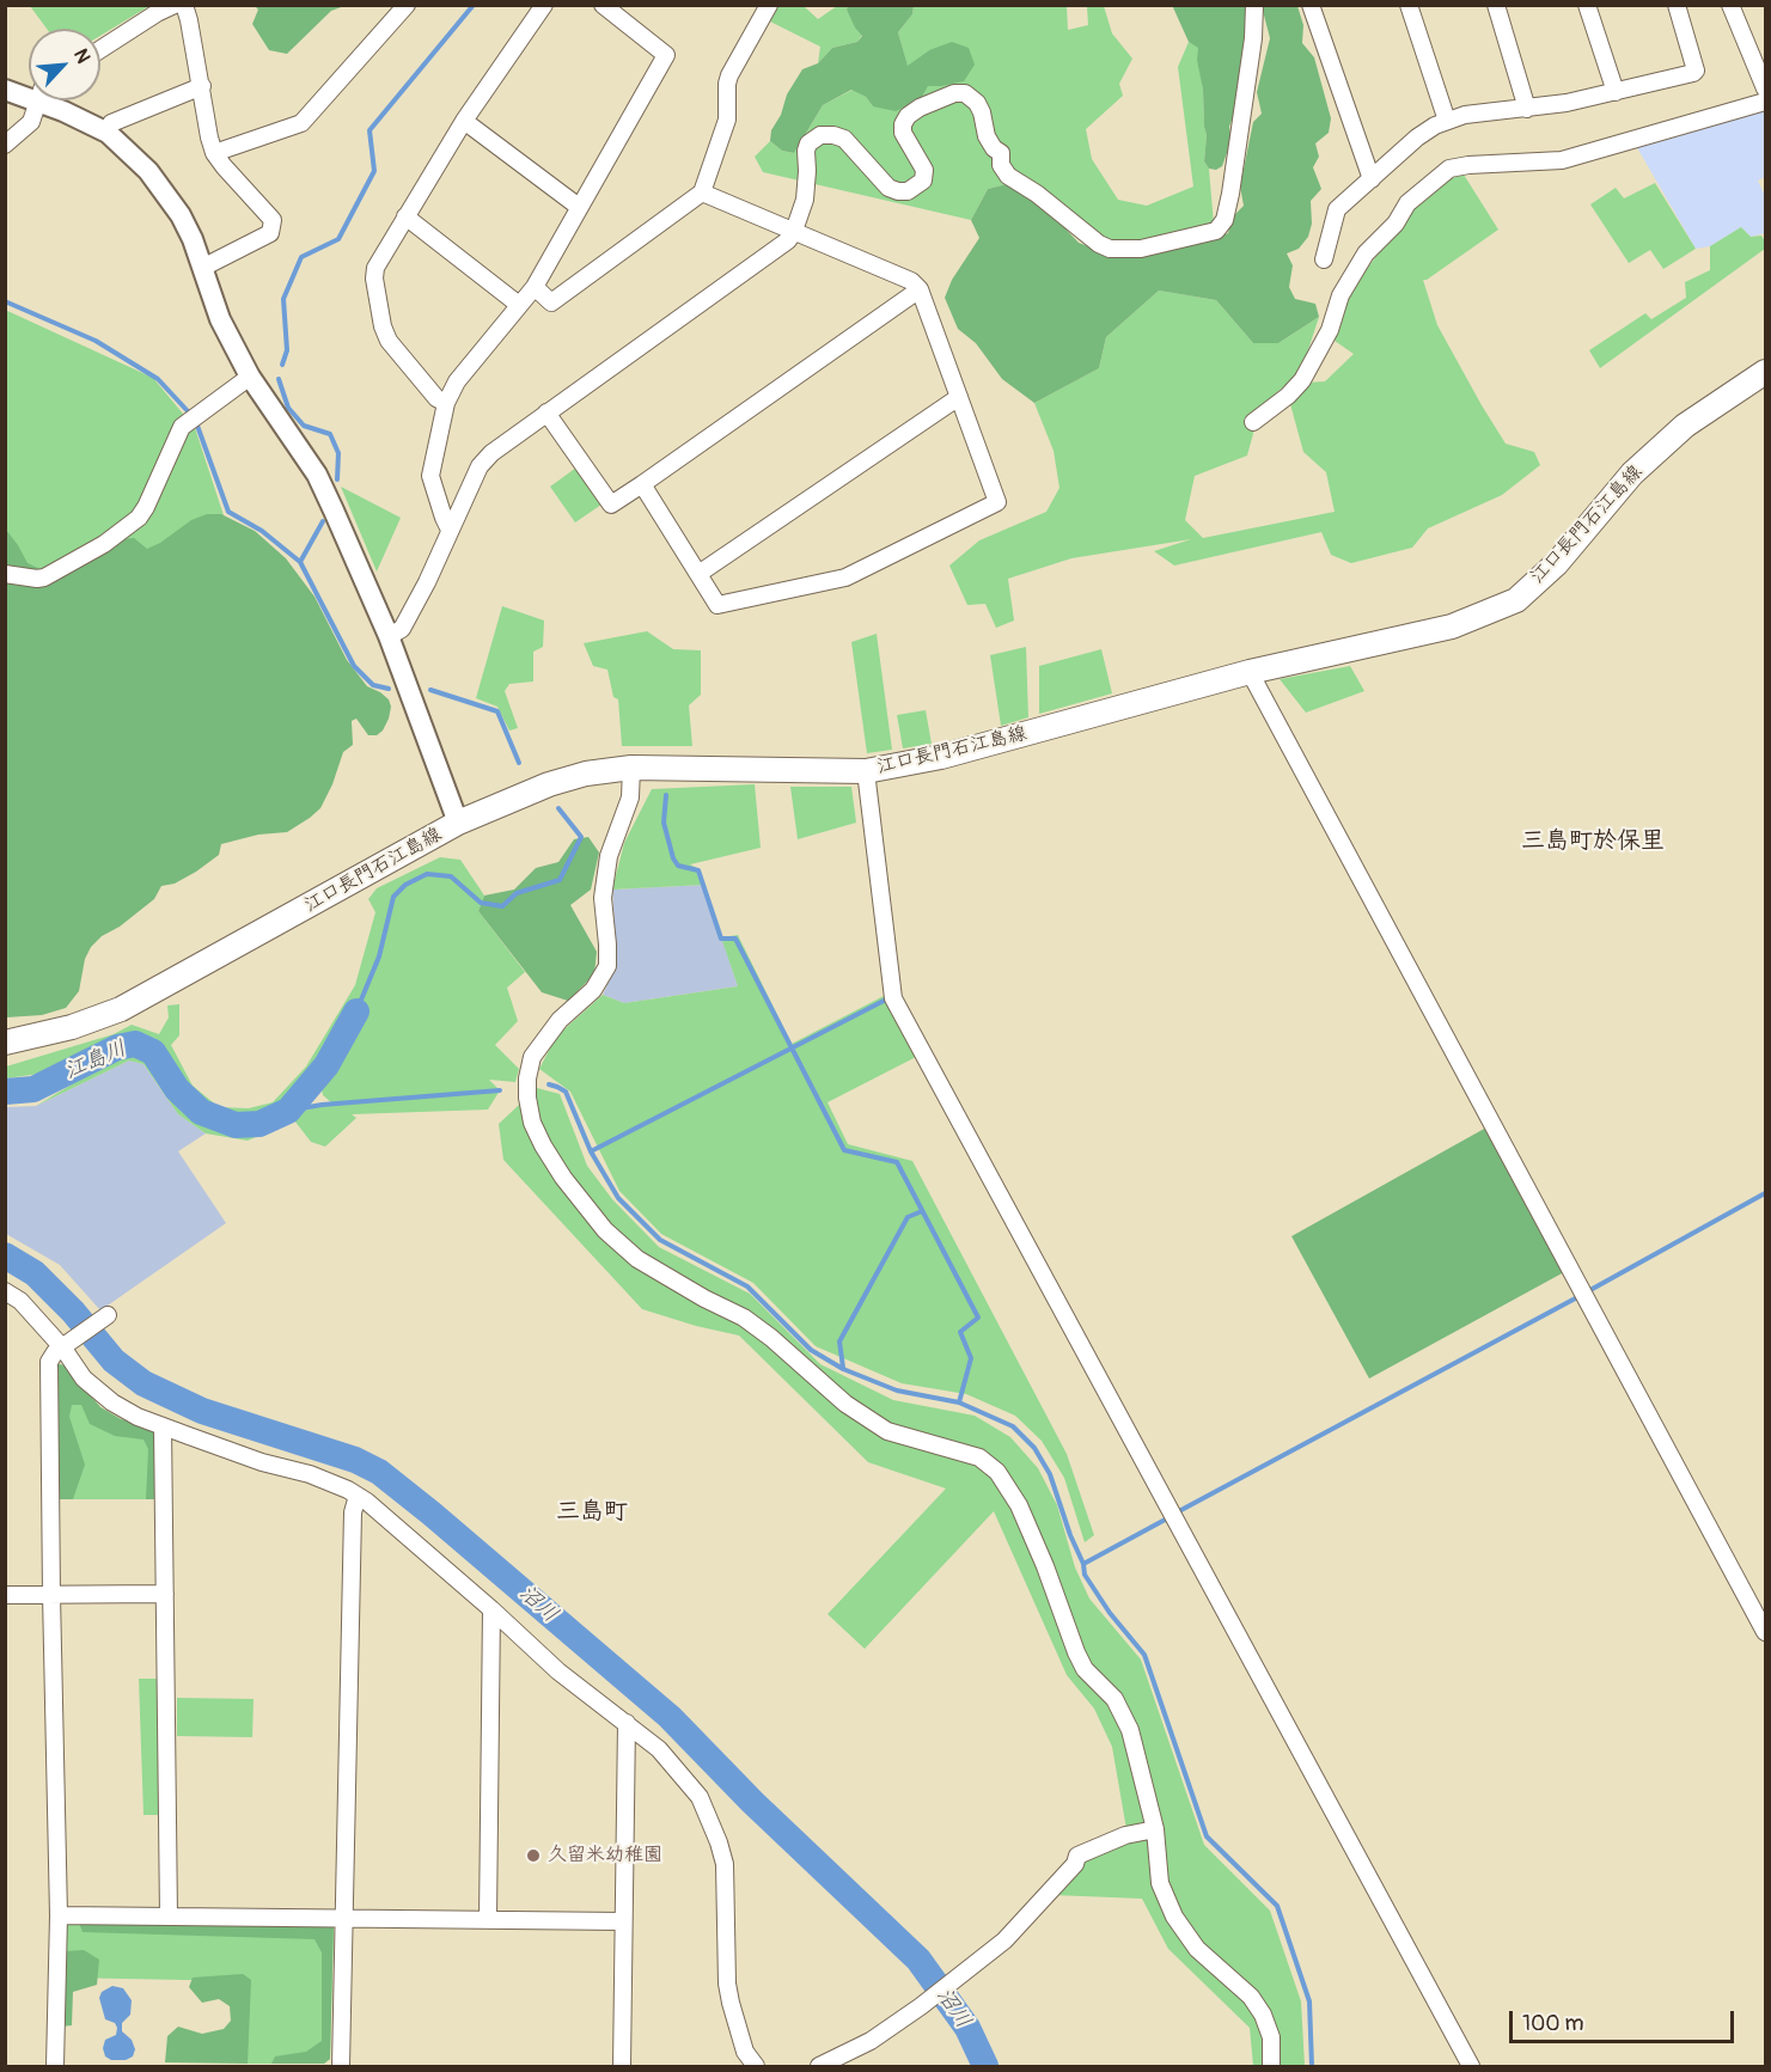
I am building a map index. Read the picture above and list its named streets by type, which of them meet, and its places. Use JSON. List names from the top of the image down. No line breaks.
{"streets":{"main road":["江口長門石江島線"]},"districts":["三島町於保里","三島町"],"water":["江島川","沼川"],"places":["久留米幼稚園"],"scale_bar":"100 m","north":"top right"}
